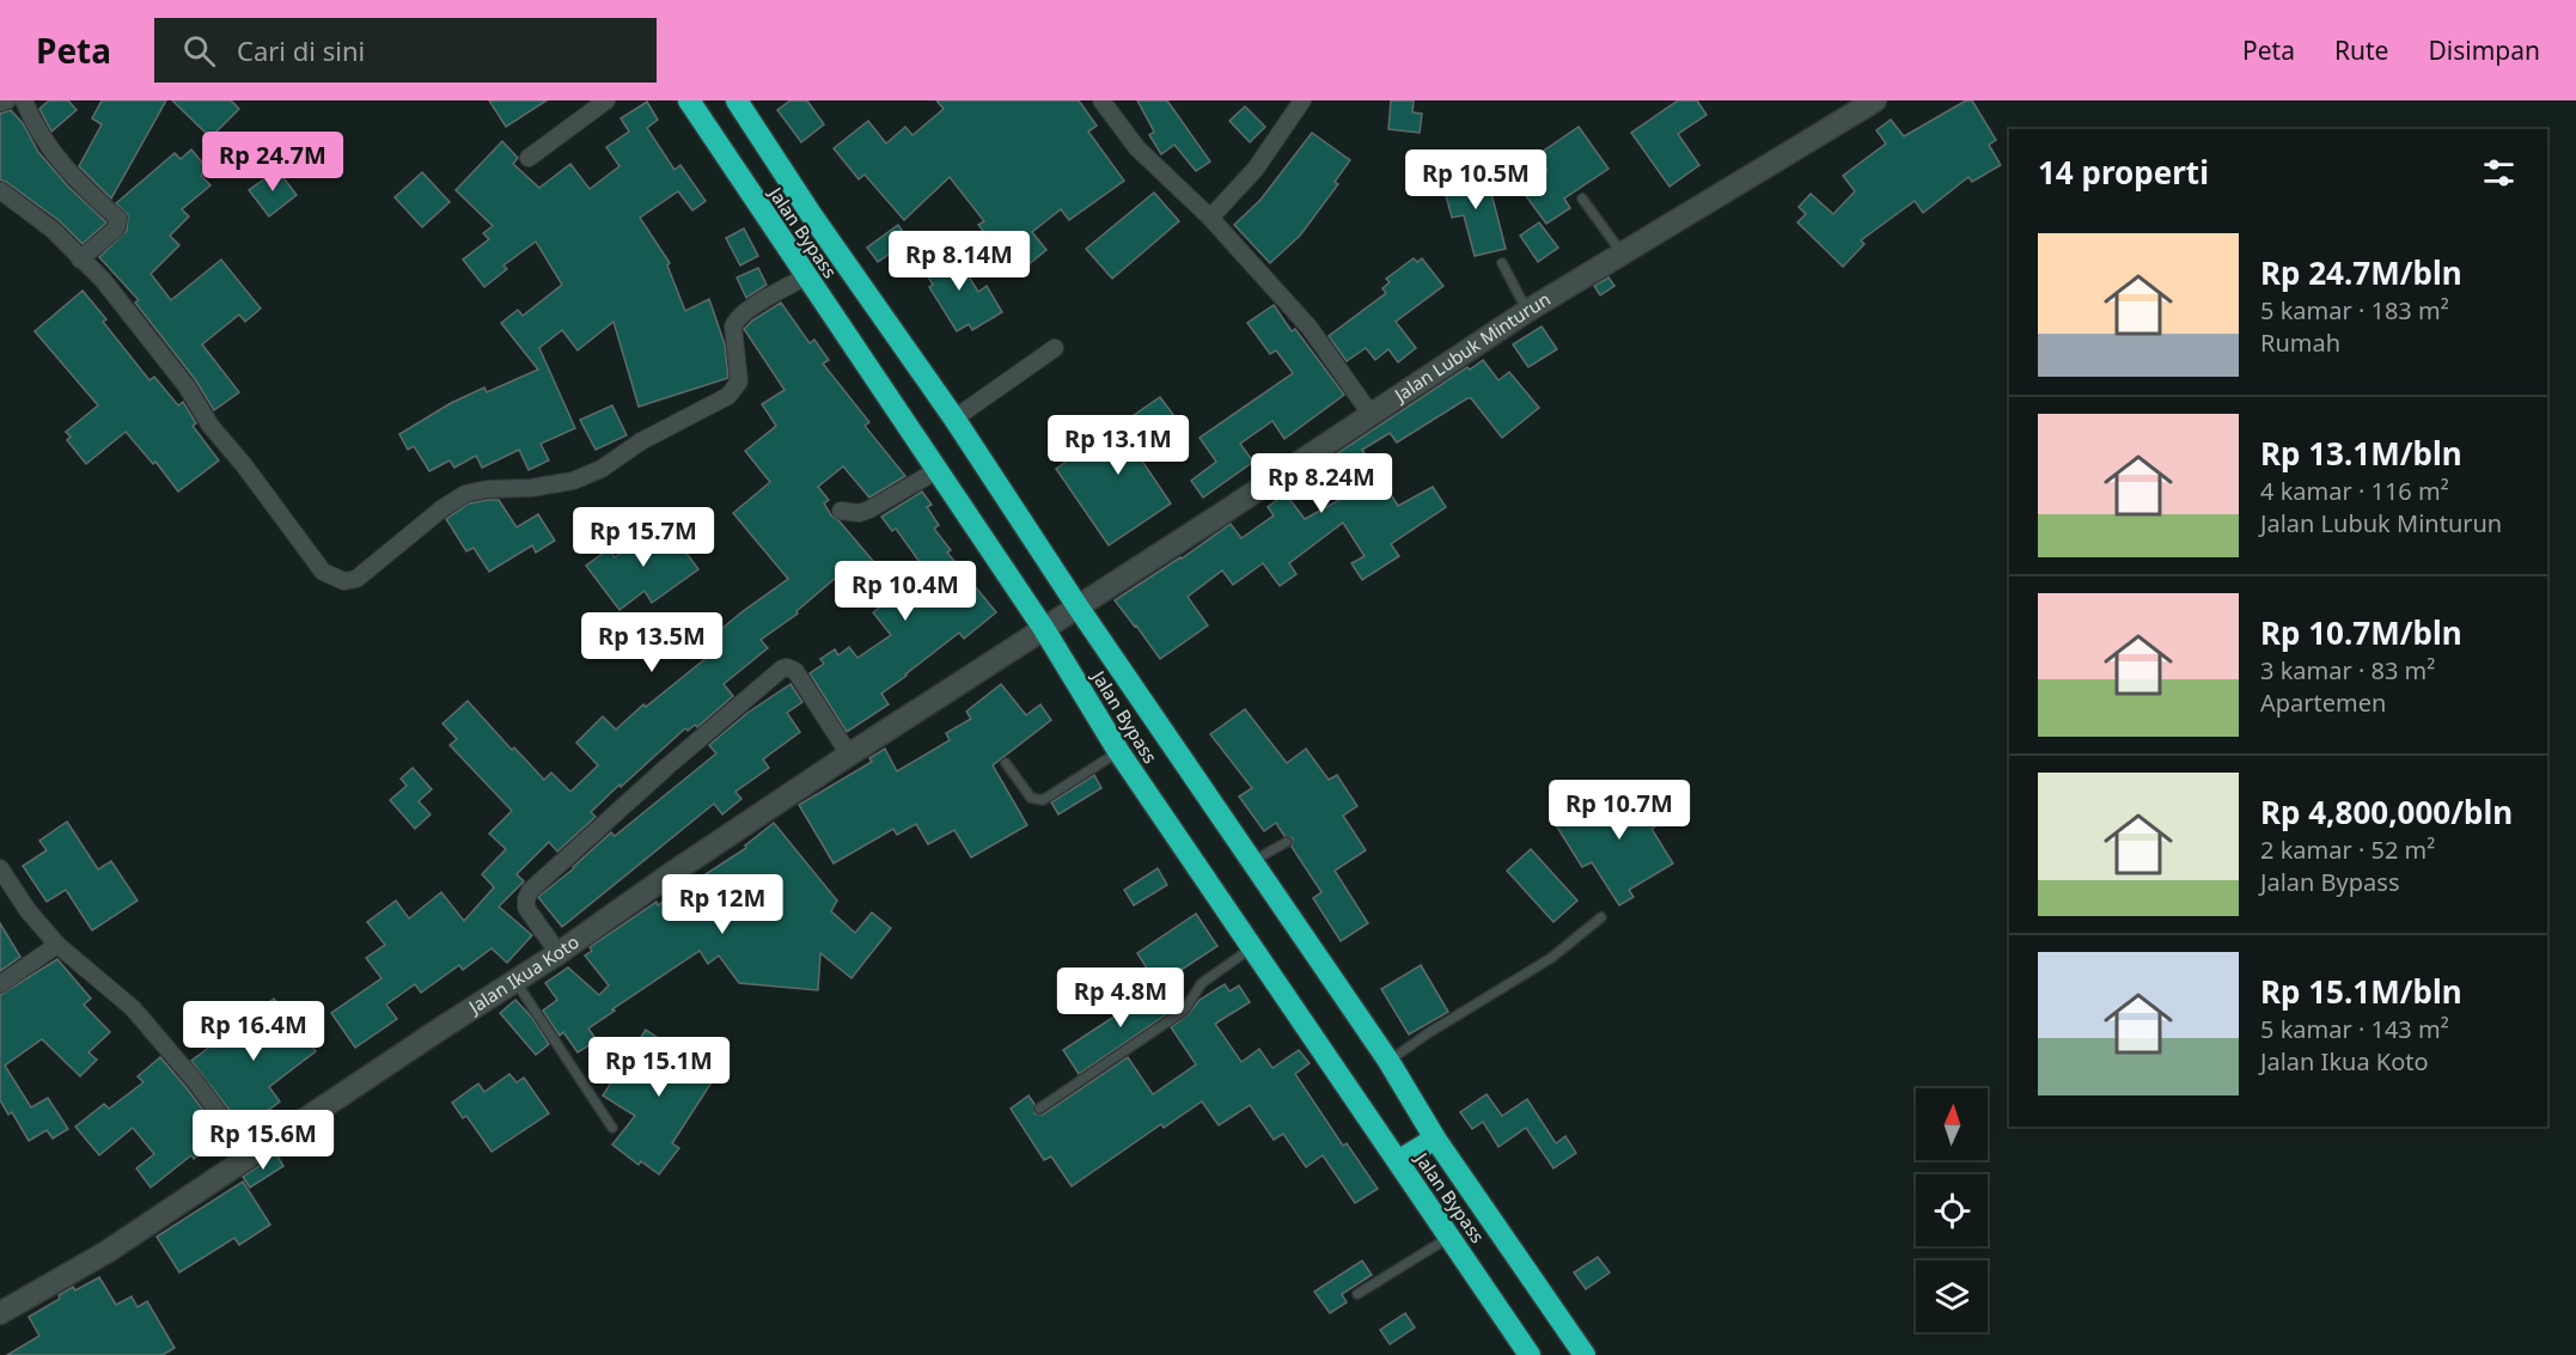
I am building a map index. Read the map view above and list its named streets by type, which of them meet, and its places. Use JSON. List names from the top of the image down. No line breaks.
{"streets":{"highway":["Jalan Bypass"],"street":["Jalan Lubuk Minturun","Jalan Ikua Koto"]},"crossings":[["Jalan Bypass","Jalan Lubuk Minturun"],["Jalan Bypass","Jalan Ikua Koto"],["Jalan Lubuk Minturun","Jalan Ikua Koto"]],"north":"top","page":{"header":"Peta","search":"Cari di sini","nav":["Peta","Rute","Disimpan"],"heading":"14 properti","price":["Rp 24.7M","Rp 10.5M","Rp 8.14M","Rp 13.1M","Rp 8.24M","Rp 15.7M","Rp 10.4M","Rp 13.5M","Rp 10.7M","Rp 12M","Rp 4.8M","Rp 16.4M","Rp 15.1M","Rp 15.6M"],"list":[{"name":"Rp 24.7M/bln","note":"5 kamar · 183 m² · Rumah"},{"name":"Rp 13.1M/bln","note":"4 kamar · 116 m² · Jalan Lubuk Minturun"},{"name":"Rp 10.7M/bln","note":"3 kamar · 83 m² · Apartemen"},{"name":"Rp 4,800,000/bln","note":"2 kamar · 52 m² · Jalan Bypass"},{"name":"Rp 15.1M/bln","note":"5 kamar · 143 m² · Jalan Ikua Koto"}]}}
